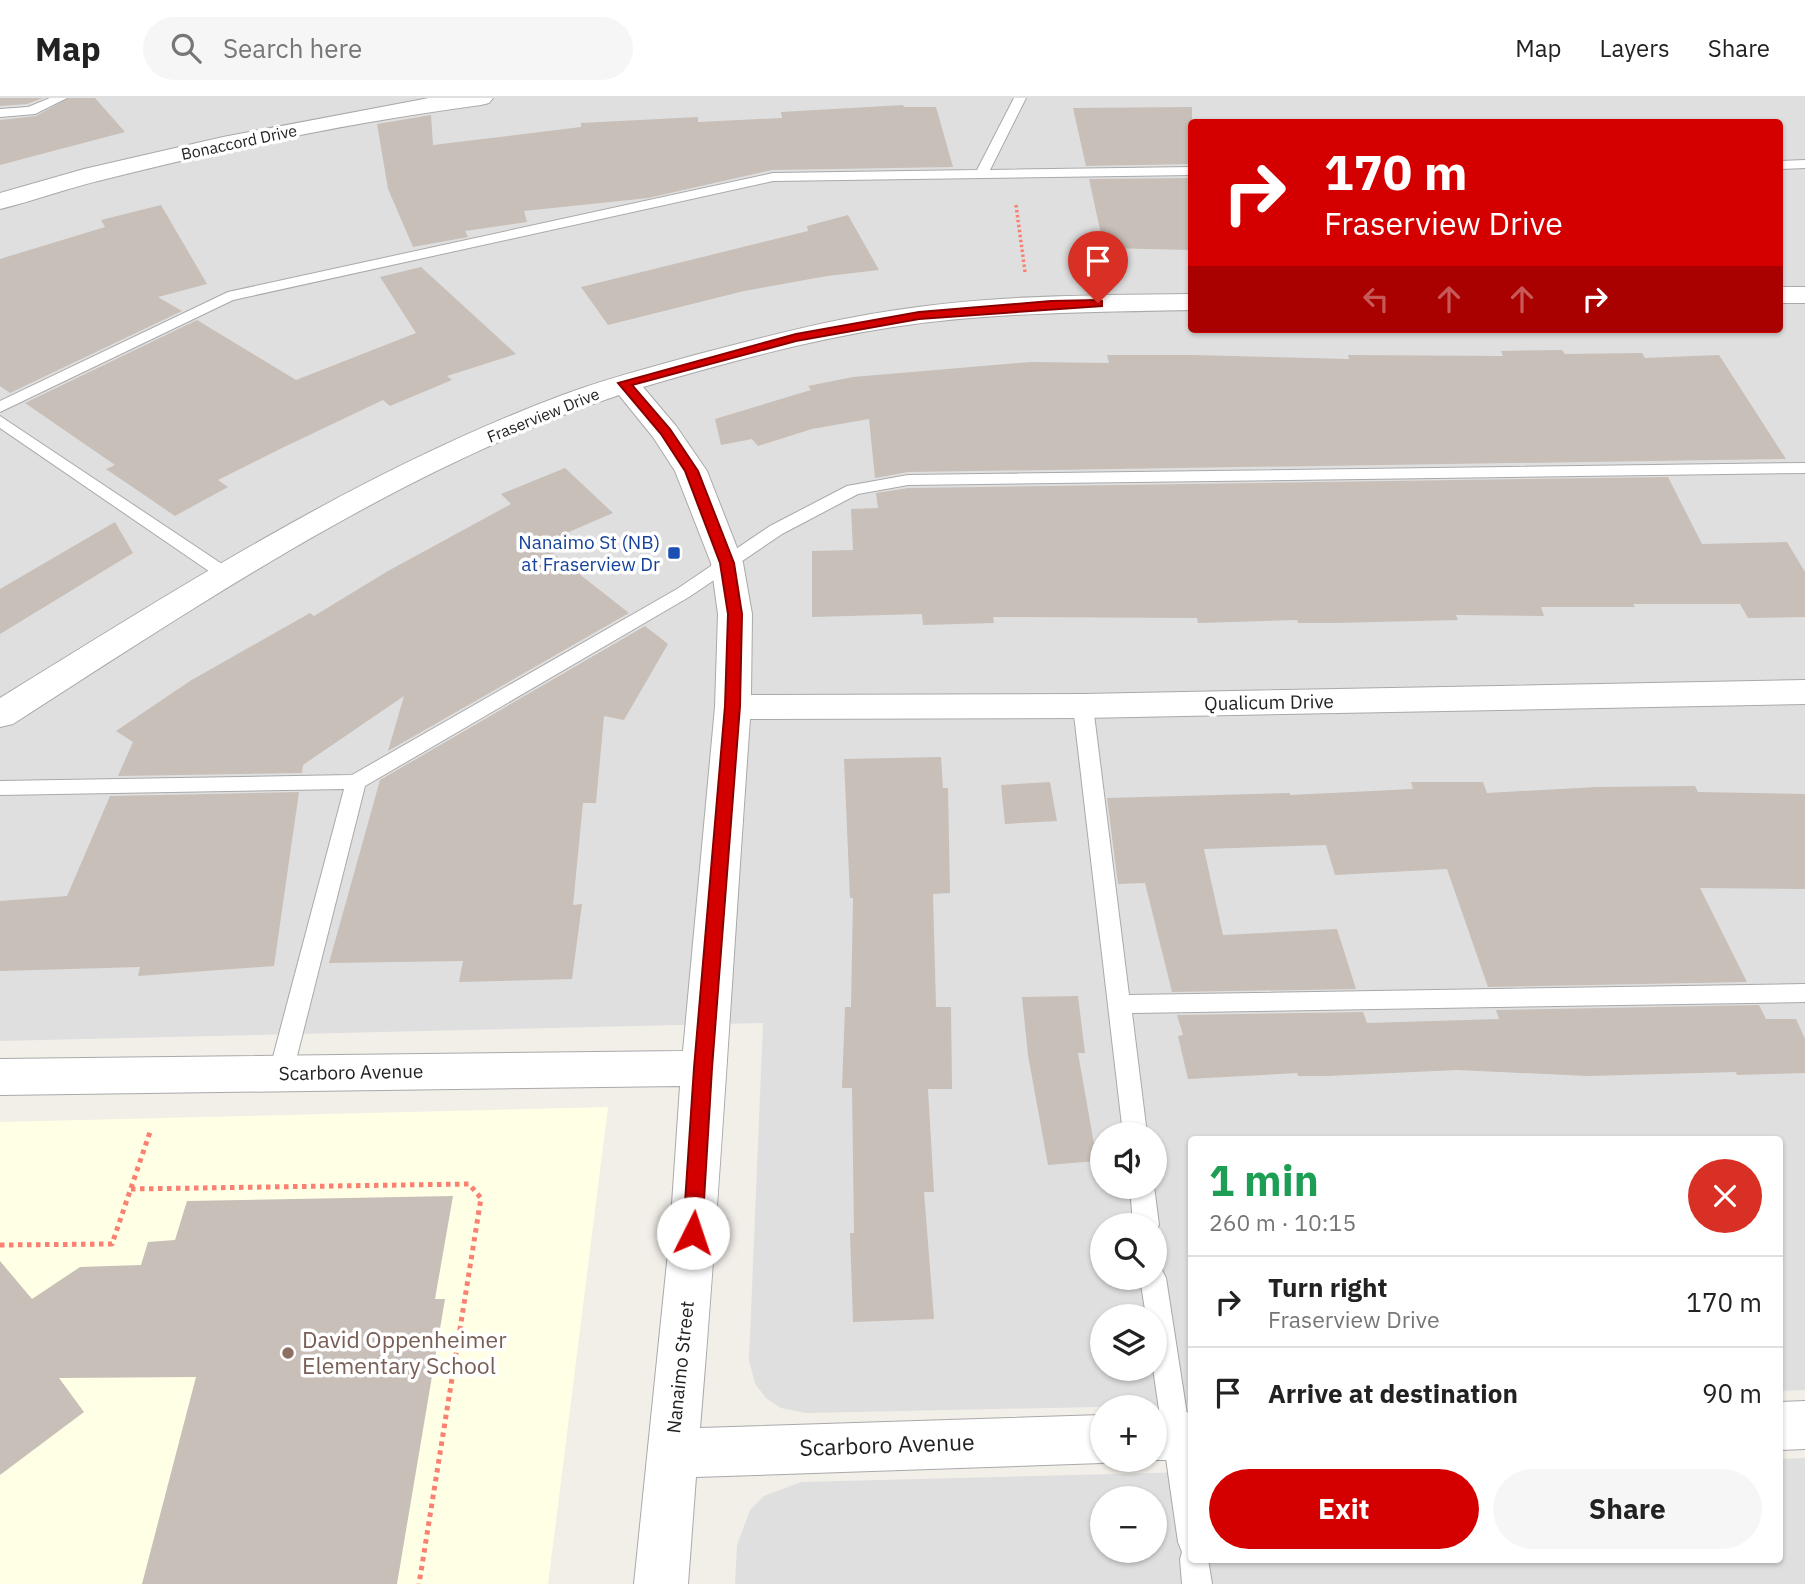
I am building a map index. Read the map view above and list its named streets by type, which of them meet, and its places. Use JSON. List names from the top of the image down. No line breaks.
{"streets":{"street":["Bonaccord Drive","Fraserview Drive","Qualicum Drive","Scarboro Avenue","Nanaimo Street"]},"crossings":[["Fraserview Drive","Nanaimo Street"],["Qualicum Drive","Nanaimo Street"],["Scarboro Avenue","Nanaimo Street"]],"places":{"transit":["Nanaimo St (NB) at Fraserview Dr"],"other":["David Oppenheimer Elementary School"]},"page":{"header":"Map","search":"Search here","nav":["Map","Layers","Share"],"turn":["170 m","Fraserview Drive"],"map_buttons":["+","−"],"heading":["1 min","260 m · 10:15"],"list":[{"name":"Turn right","note":"Fraserview Drive","value":"170 m"},{"name":"Arrive at destination","value":"90 m"}],"buttons":["Exit","Share"]}}
